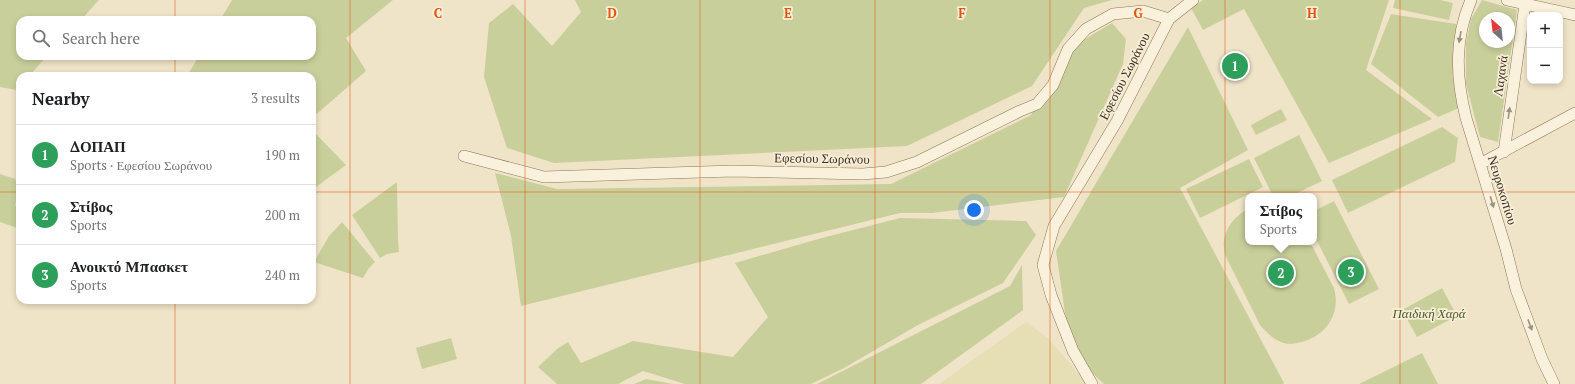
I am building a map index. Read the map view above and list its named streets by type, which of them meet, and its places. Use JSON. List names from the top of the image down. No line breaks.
{"streets":{"street":["Εφεσίου Σωράνου","Λαχανά","Νευροκοπίου"]},"one_way":["Λαχανά","Νευροκοπίου"],"parks":["Παιδική Χαρά"],"north":"top left","page":{"map_buttons":["+","−"],"search":"Search here","pins":["1","3","2"],"heading":["Nearby","3 results"],"list":[{"mark":"1","name":"ΔΟΠΑΠ","note":"Sports · Εφεσίου Σωράνου","value":"190 m"},{"mark":"2","name":"Στίβος","note":"Sports","value":"200 m"},{"mark":"3","name":"Ανοικτό Μπασκετ","note":"Sports","value":"240 m"}],"popup":["Στίβος","Sports"]},"grid":{"columns":["C","D","E","F","G","H"]}}
